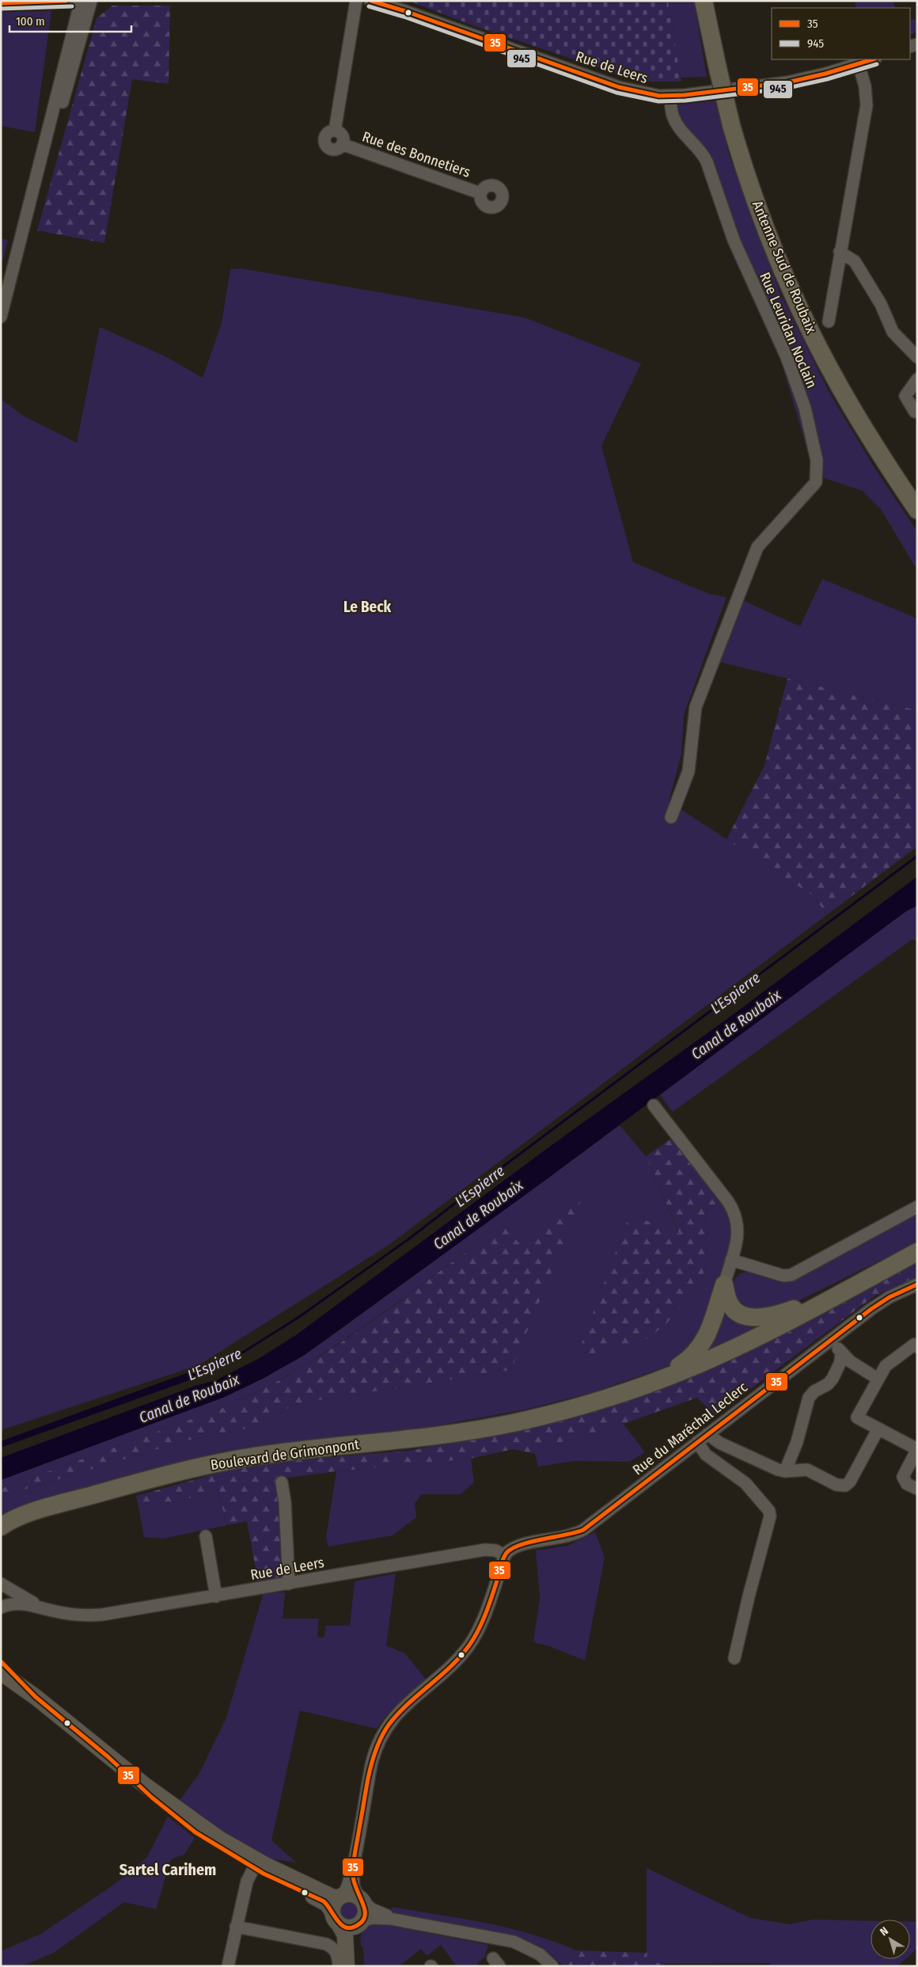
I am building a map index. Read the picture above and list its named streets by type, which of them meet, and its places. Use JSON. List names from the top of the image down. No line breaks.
{"streets":{"highway":["Antenne Sud de Roubaix","Boulevard de Grimonpont"],"street":["Rue de Leers","Rue des Bonnetiers","Rue Leuridan Noclain","Rue du Maréchal Leclerc"]},"crossings":[["Rue de Leers","Rue Leuridan Noclain"],["Rue de Leers","Rue du Maréchal Leclerc"]],"districts":["Le Beck","Sartel Carihem"],"water":["L'Espierre","Canal de Roubaix"],"lines":["transit line 35","transit line 945"],"legend":["35","945"],"scale_bar":"100 m","north":"top left"}
